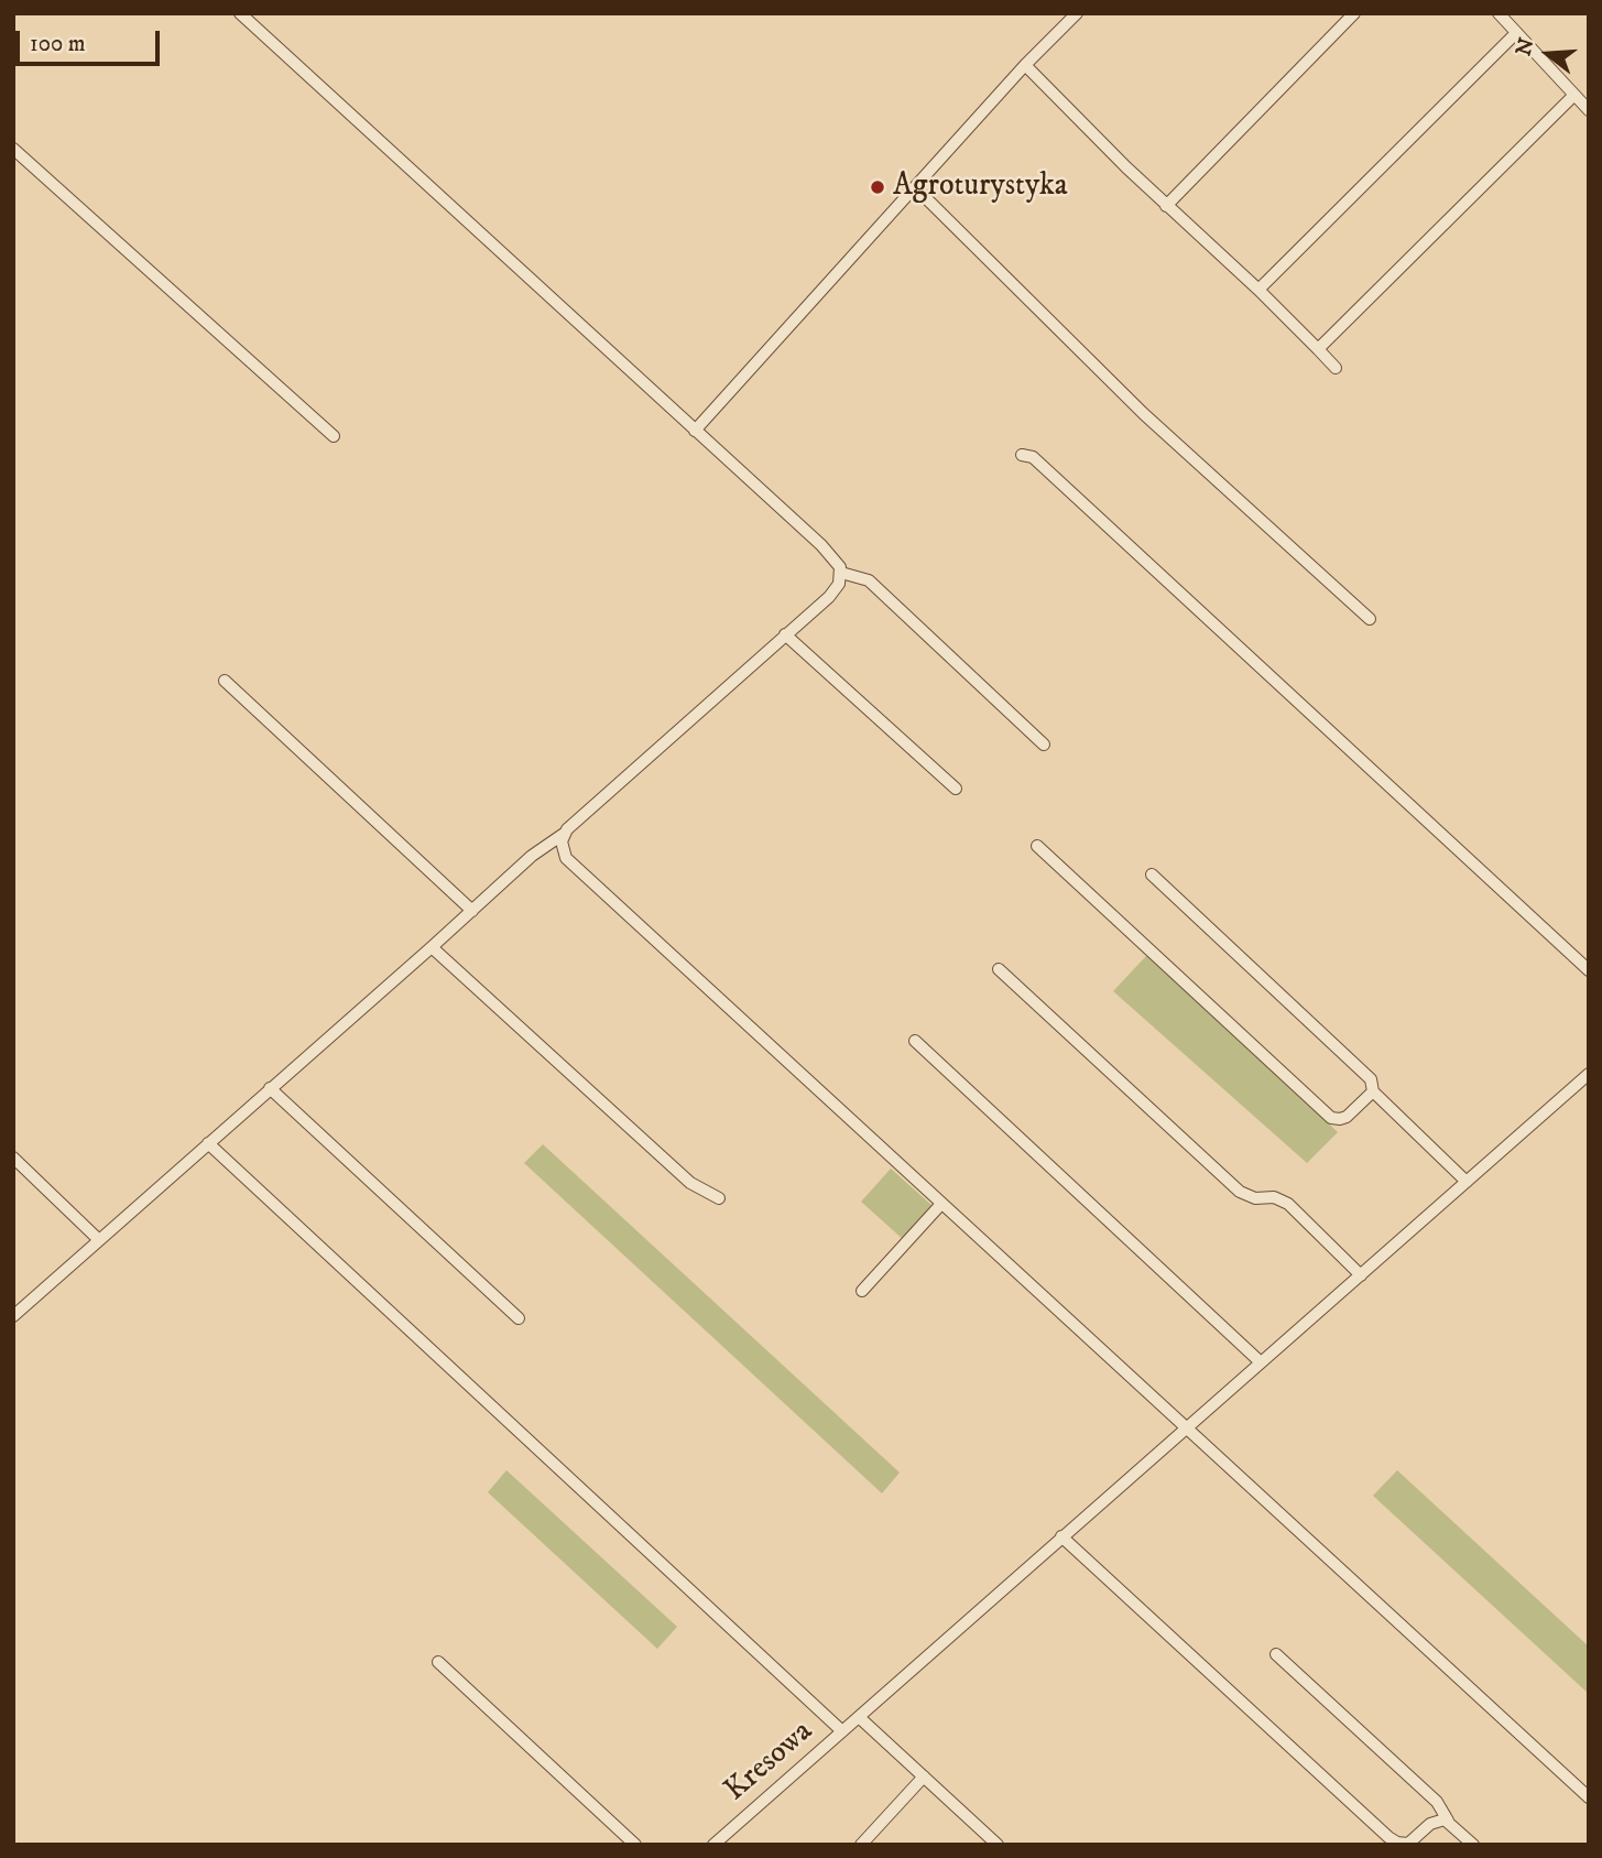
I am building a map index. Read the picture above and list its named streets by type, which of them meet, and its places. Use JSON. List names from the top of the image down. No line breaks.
{"streets":{"street":["Kresowa"]},"places":["Agroturystyka"],"scale_bar":"100 m","north":"left"}
